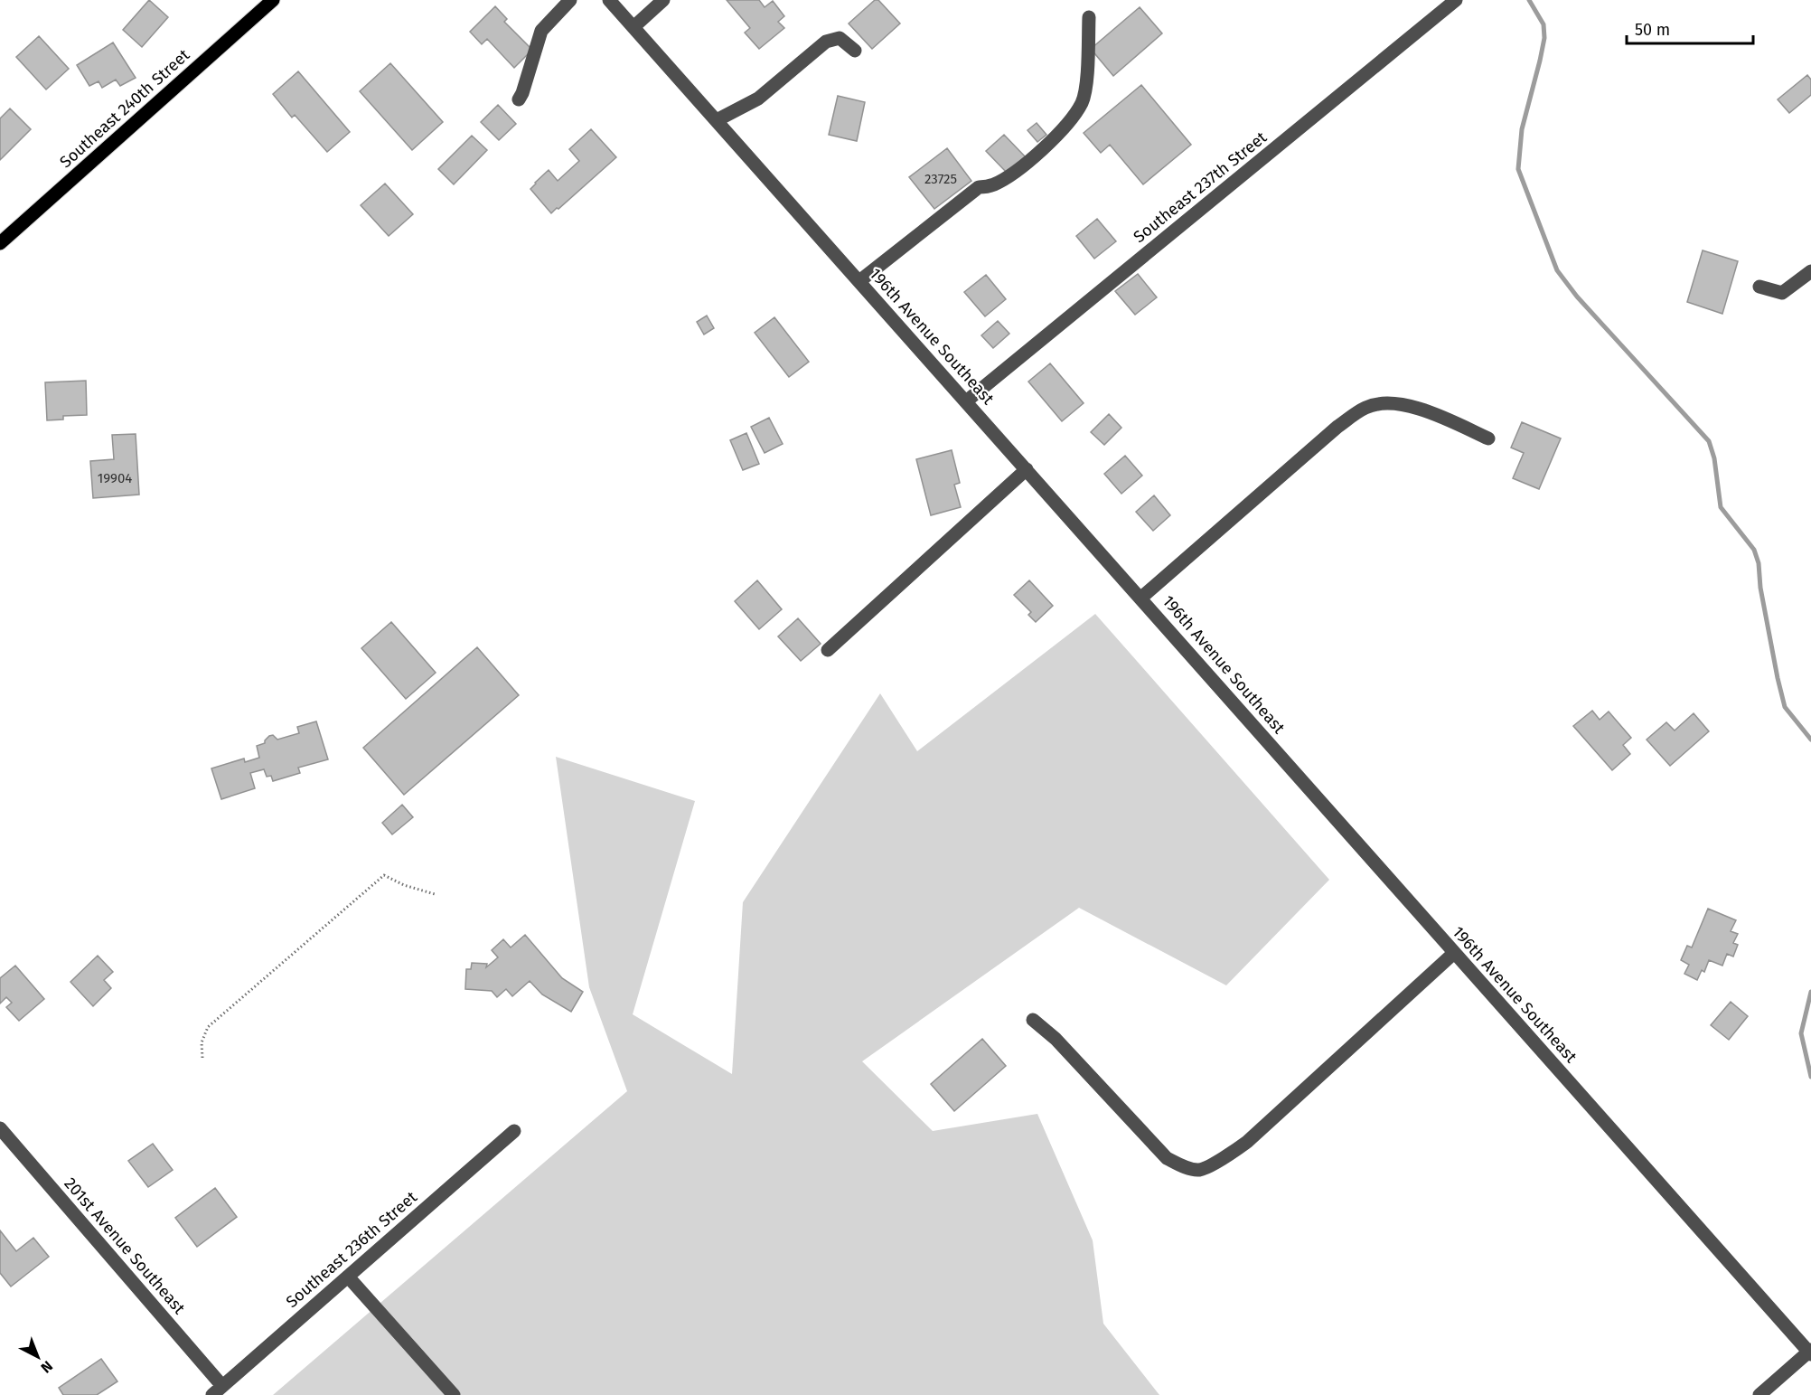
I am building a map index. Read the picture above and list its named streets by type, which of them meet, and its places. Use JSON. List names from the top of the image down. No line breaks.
{"streets":{"main road":["Southeast 240th Street"],"street":["Southeast 237th Street","196th Avenue Southeast","201st Avenue Southeast","Southeast 236th Street"]},"crossings":[["Southeast 237th Street","196th Avenue Southeast"],["201st Avenue Southeast","Southeast 236th Street"]],"house_numbers":["23725","19904"],"scale_bar":"50 m","north":"bottom right"}
